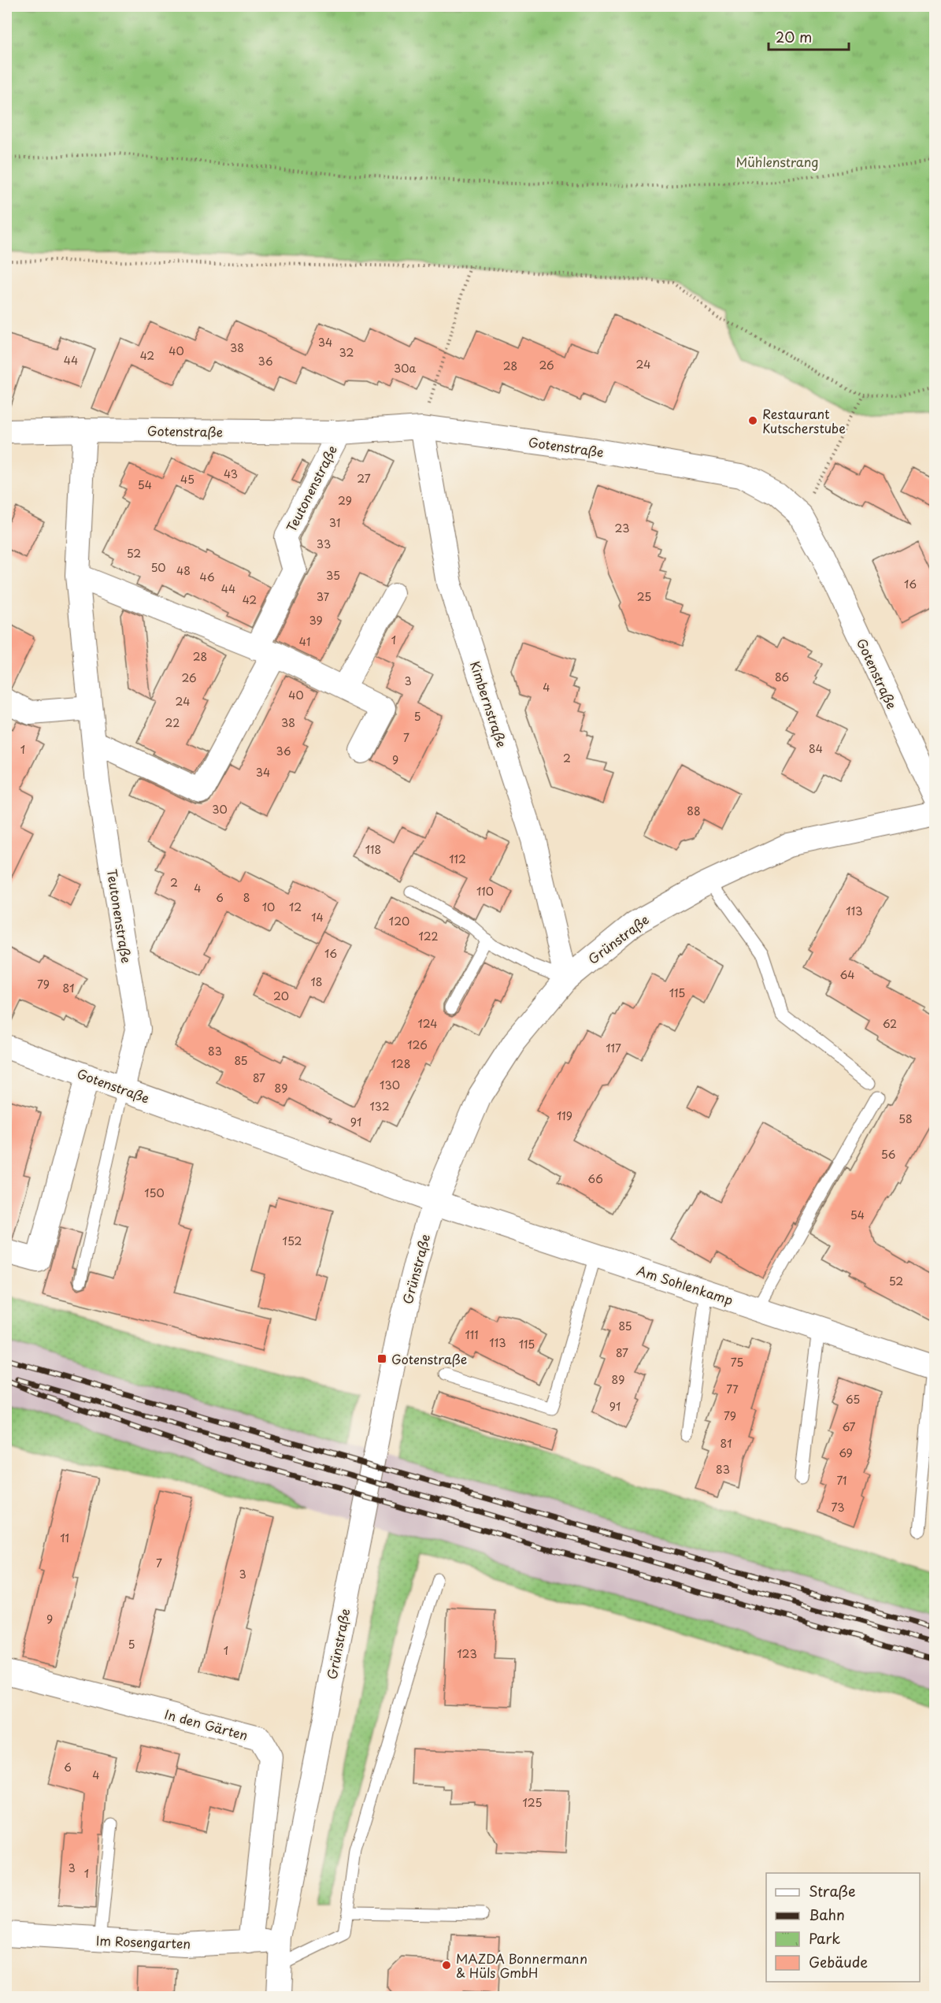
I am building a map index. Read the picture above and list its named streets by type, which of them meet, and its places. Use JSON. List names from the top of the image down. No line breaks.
{"streets":{"street":["Gotenstraße","Teutonenstraße","Kimbernstraße","Grünstraße","Am Sohlenkamp","In den Gärten","Im Rosengarten"]},"crossings":[["Gotenstraße","Teutonenstraße"],["Gotenstraße","Kimbernstraße"],["Gotenstraße","Grünstraße"],["Gotenstraße","Am Sohlenkamp"],["Kimbernstraße","Grünstraße"],["Grünstraße","Am Sohlenkamp"],["Grünstraße","Im Rosengarten"],["In den Gärten","Im Rosengarten"]],"parks":["Mühlenstrang"],"places":{"other":["Restaurant Kutscherstube","MAZDA Bonnermann & Hüls GmbH"],"transit":["Gotenstraße"]},"house_numbers":["34","38","40","32","42","44","36","24","26","28","30a","43","27","45","54","29","31","23","33","52","50","48","35","46","16","44","37","25","42","39","1","41","28","86","26","3","4","40","24","5","22","38","7","84","1","36","2","9","34","30","88","118","112","2","4","110","6","8","10","12","113","14","120","122","16","64","18","79","81","115","20","124","62","126","117","83","85","128","87","130","89","132","119","58","91","56","66","150","54","152","52","85","111","113","115","87","75","89","77","65","91","79","67","81","69","83","71","73","11","7","3","9","5","1","123","6","4","125","3","1"],"legend":["Straße","Bahn","Park","Gebäude"],"scale_bar":"20 m"}
